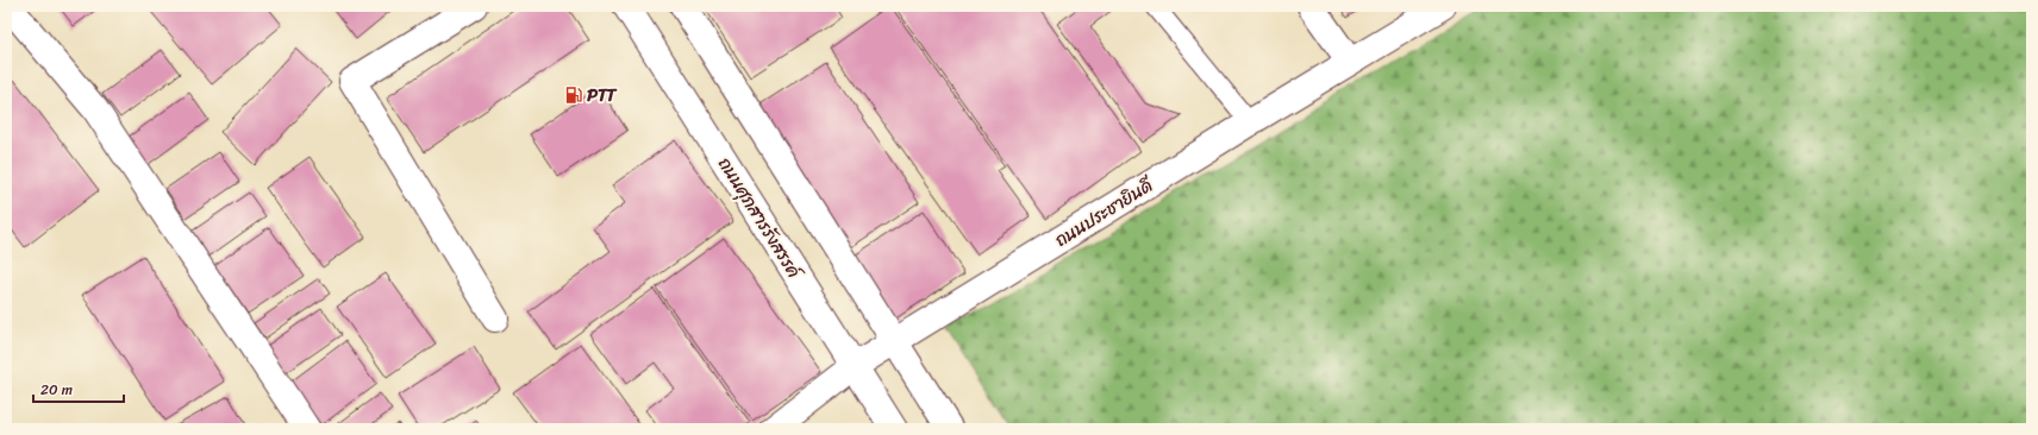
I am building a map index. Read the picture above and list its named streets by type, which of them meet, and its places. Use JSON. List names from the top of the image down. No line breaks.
{"streets":{"street":["ถนนประชายินดี","ถนนศุภสารรังสรรค์"]},"crossings":[["ถนนประชายินดี","ถนนศุภสารรังสรรค์"]],"places":{"fuel station":["PTT"]},"scale_bar":"20 m"}
